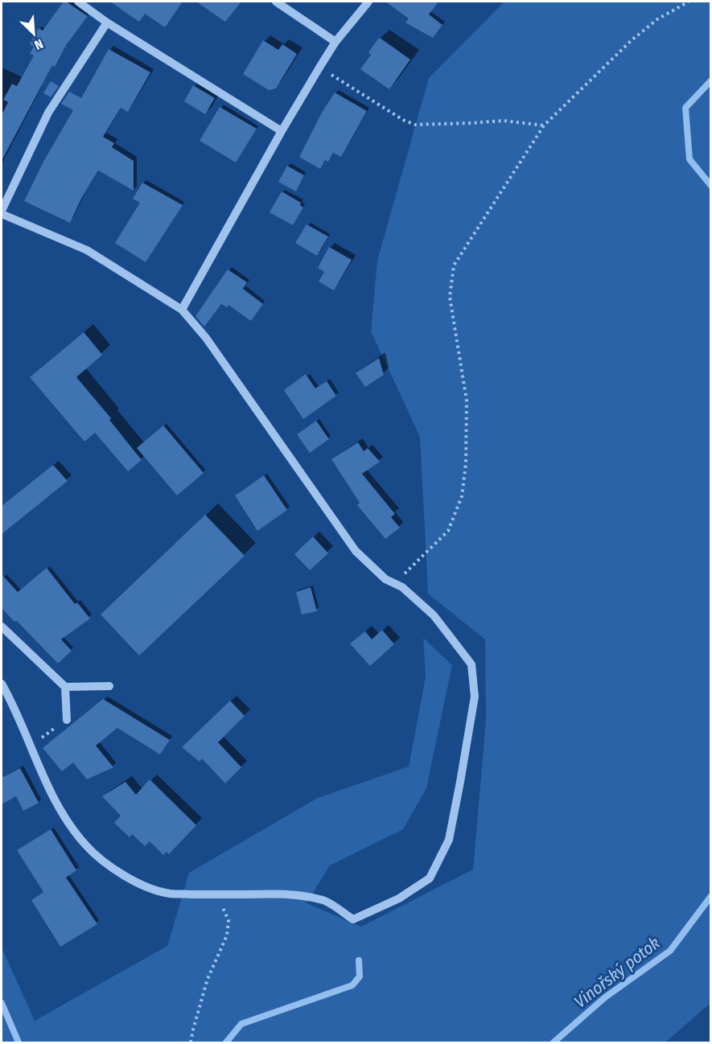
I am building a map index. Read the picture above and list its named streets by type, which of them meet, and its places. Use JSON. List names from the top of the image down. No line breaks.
{"water":["Vinořský potok"],"north":"bottom right"}
